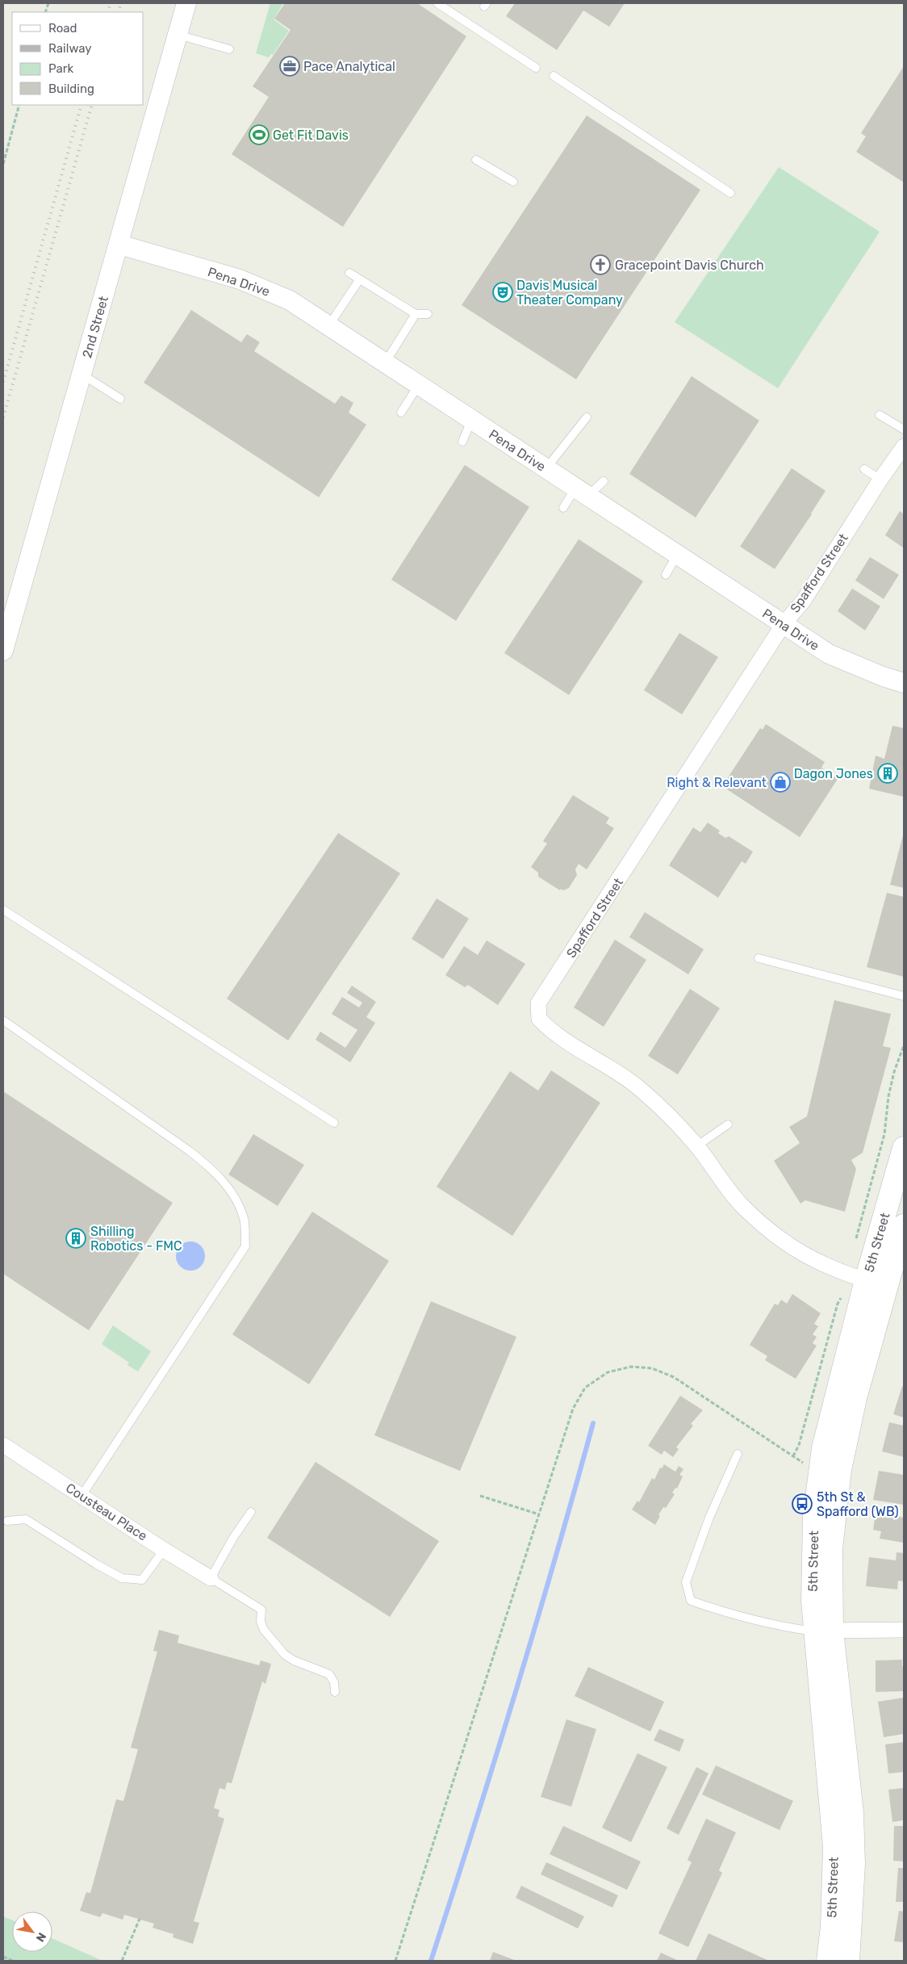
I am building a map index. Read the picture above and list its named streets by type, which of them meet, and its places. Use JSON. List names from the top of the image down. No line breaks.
{"streets":{"main road":["5th Street"],"street":["Pena Drive","2nd Street","Spafford Street","Cousteau Place"]},"crossings":[["Pena Drive","2nd Street"],["Pena Drive","Spafford Street"],["Spafford Street","5th Street"]],"places":{"office":["Pace Analytical"],"sports":["Get Fit Davis"],"church":["Gracepoint Davis Church"],"theatre":["Davis Musical Theater Company"],"building":["Dagon Jones","Shilling Robotics - FMC"],"shop":["Right & Relevant"],"bus stop":["5th St & Spafford (WB)"]},"legend":["Road","Railway","Park","Building"],"north":"bottom right"}
